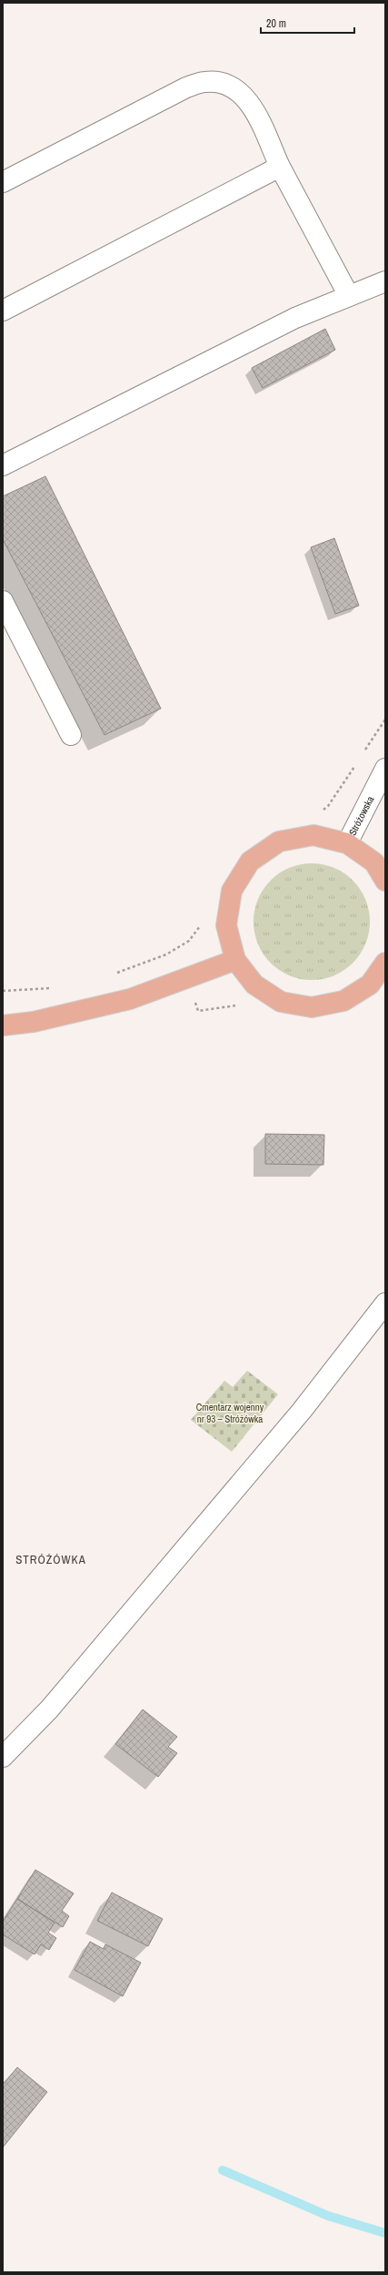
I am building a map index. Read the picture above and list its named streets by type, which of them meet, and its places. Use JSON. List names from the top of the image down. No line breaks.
{"streets":{"street":["Stróżowska"]},"districts":["STRÓŻÓWKA"],"parks":["Cmentarz wojenny nr 93 – Stróżówka"],"scale_bar":"20 m"}
